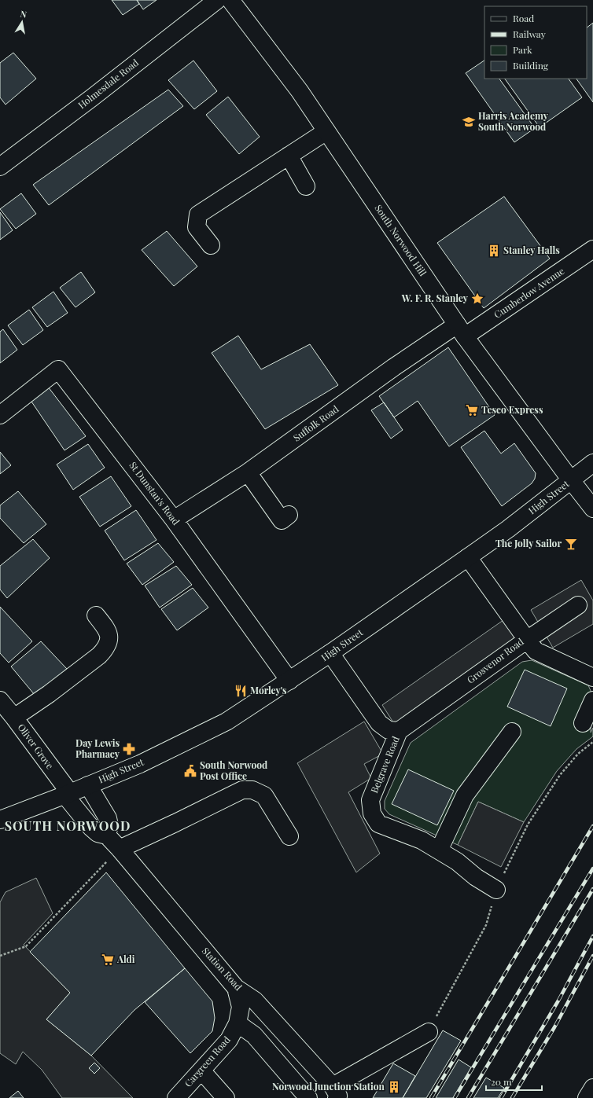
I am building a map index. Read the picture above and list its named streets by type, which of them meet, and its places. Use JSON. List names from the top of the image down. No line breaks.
{"streets":{"street":["Holmesdale Road","South Norwood Hill","Cumberlow Avenue","Suffolk Road","St Dunstan's Road","High Street","Grosvenor Road","Oliver Grove","Belgrave Road","Station Road","Cargreen Road"]},"crossings":[["South Norwood Hill","Cumberlow Avenue"],["South Norwood Hill","Suffolk Road"],["South Norwood Hill","High Street"],["Cumberlow Avenue","Suffolk Road"],["Suffolk Road","St Dunstan's Road"],["St Dunstan's Road","High Street"],["High Street","Grosvenor Road"],["High Street","Oliver Grove"],["High Street","Belgrave Road"],["High Street","Station Road"],["Grosvenor Road","Belgrave Road"],["Oliver Grove","Station Road"],["Station Road","Cargreen Road"]],"districts":["SOUTH NORWOOD"],"places":{"school or university":["Harris Academy South Norwood"],"building":["Stanley Halls","Norwood Junction Station"],"place":["W. F. R. Stanley"],"supermarket":["Tesco Express","Aldi"],"bar":["The Jolly Sailor"],"restaurant":["Morley's"],"pharmacy":["Day Lewis Pharmacy"],"public building":["South Norwood Post Office"]},"legend":["Road","Railway","Park","Building"],"scale_bar":"20 m","north":"top"}
